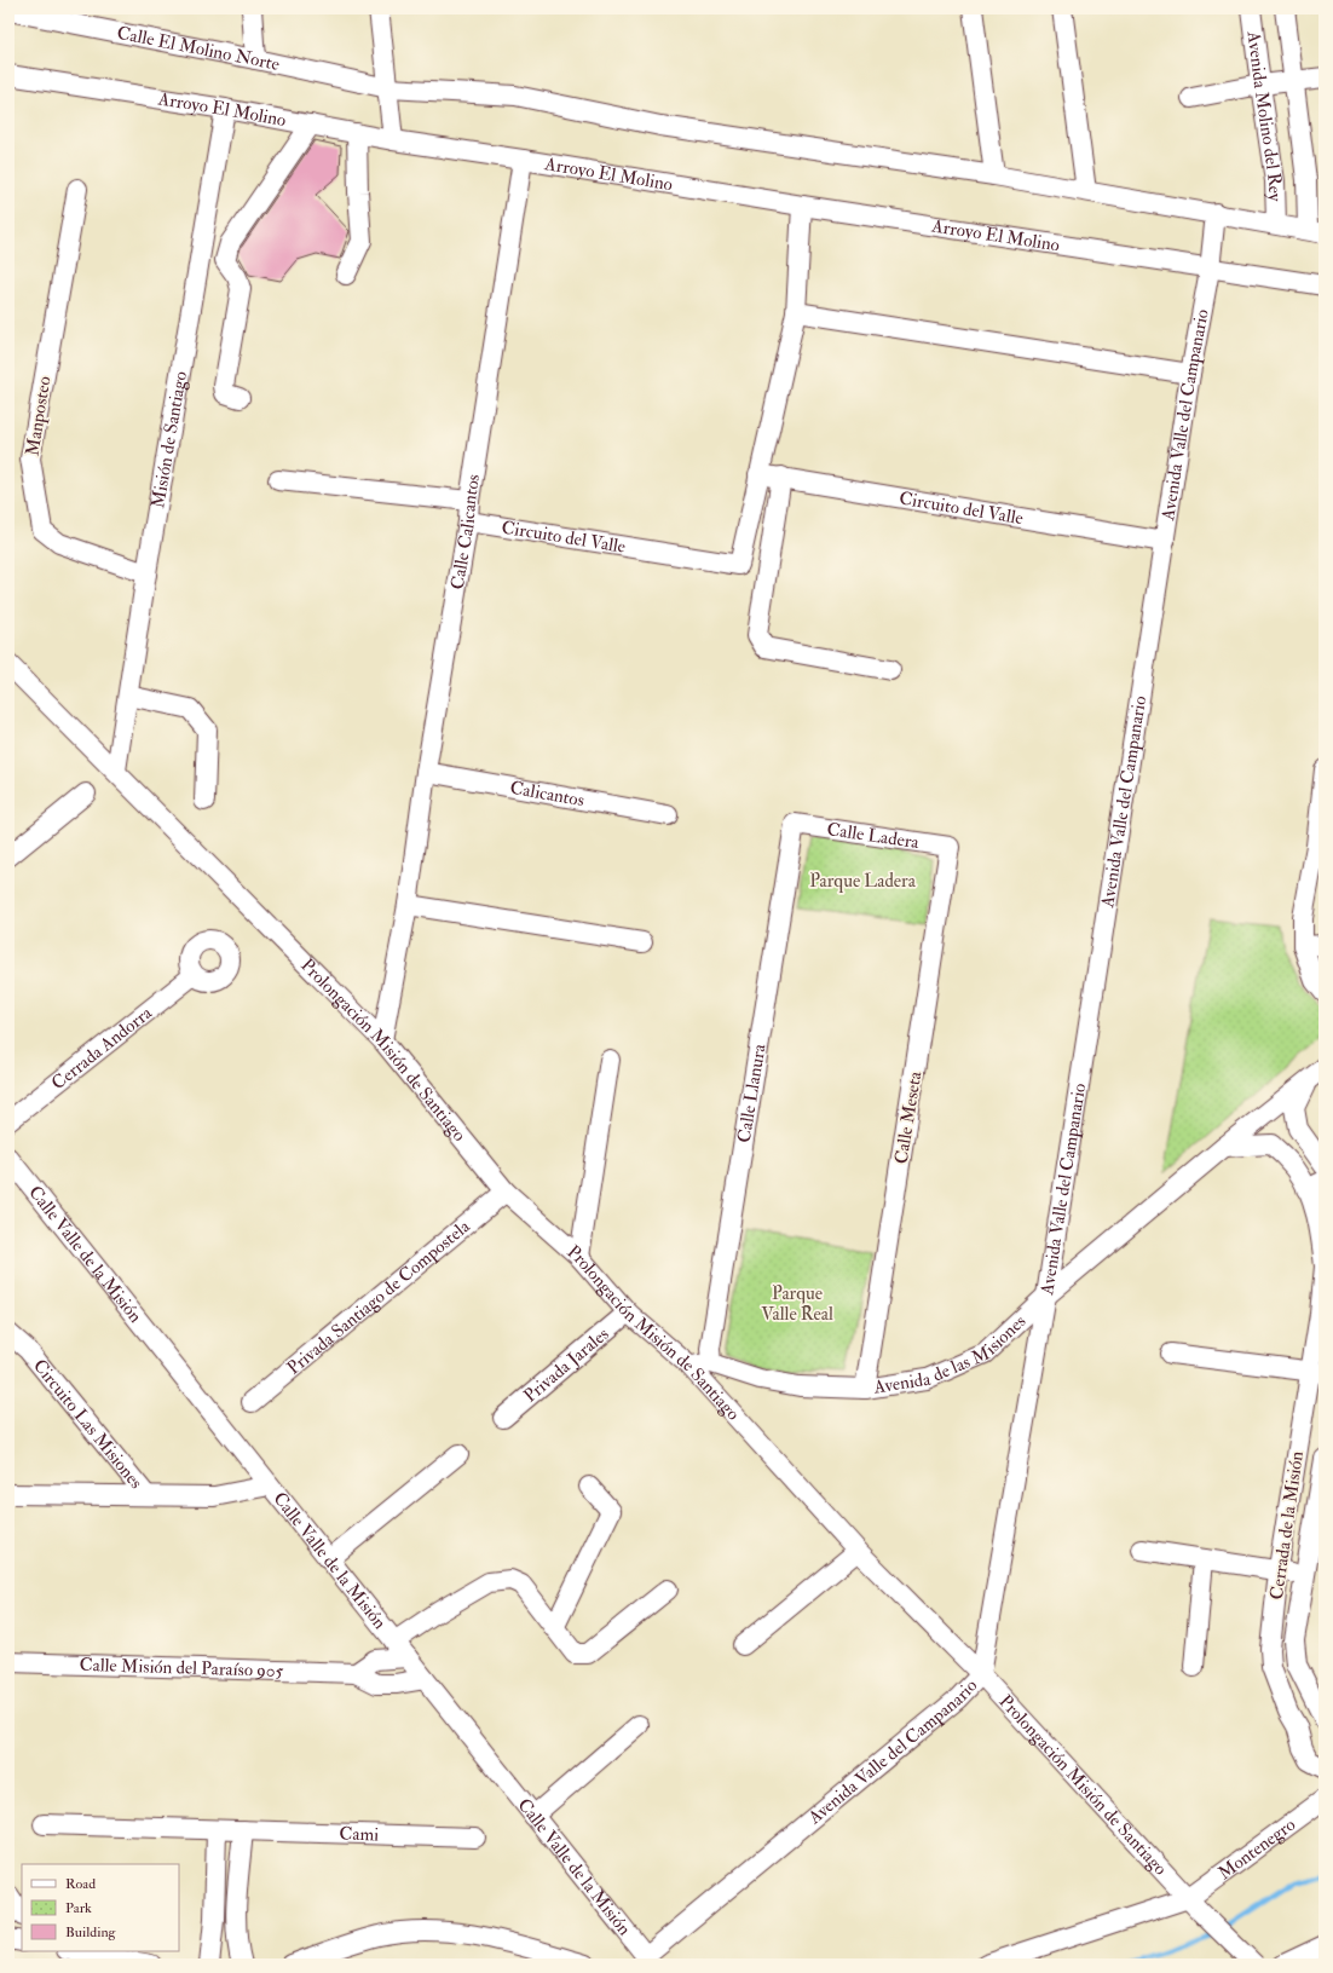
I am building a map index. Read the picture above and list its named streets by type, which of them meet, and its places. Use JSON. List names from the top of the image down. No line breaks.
{"streets":{"street":["Calle El Molino Norte","Arroyo El Molino","Avenida Molino del Rey","Avenida Valle del Campanario","Manposteo","Misión de Santiago","Circuito del Valle","Calle Calicantos","Calicantos","Calle Ladera","Cerrada Andorra","Prolongación Misión de Santiago","Calle Llanura","Calle Meseta","Calle Valle de la Misión","Privada Santiago de Compostela","Avenida de las Misiones","Privada Jarales","Circuito Las Misiones","Cerrada de la Misión","Calle Misión del Paraíso 905","Cami","Montenegro"]},"crossings":[["Arroyo El Molino","Avenida Valle del Campanario"],["Arroyo El Molino","Misión de Santiago"],["Arroyo El Molino","Circuito del Valle"],["Arroyo El Molino","Calle Calicantos"],["Avenida Valle del Campanario","Circuito del Valle"],["Avenida Valle del Campanario","Prolongación Misión de Santiago"],["Avenida Valle del Campanario","Calle Valle de la Misión"],["Avenida Valle del Campanario","Avenida de las Misiones"],["Manposteo","Misión de Santiago"],["Misión de Santiago","Prolongación Misión de Santiago"],["Circuito del Valle","Calle Calicantos"],["Calle Calicantos","Calicantos"],["Calle Calicantos","Prolongación Misión de Santiago"],["Calle Ladera","Calle Llanura"],["Calle Ladera","Calle Meseta"],["Prolongación Misión de Santiago","Privada Santiago de Compostela"],["Prolongación Misión de Santiago","Avenida de las Misiones"],["Prolongación Misión de Santiago","Privada Jarales"],["Prolongación Misión de Santiago","Montenegro"],["Calle Llanura","Avenida de las Misiones"],["Calle Meseta","Avenida de las Misiones"],["Calle Valle de la Misión","Circuito Las Misiones"],["Avenida de las Misiones","Cerrada de la Misión"]],"parks":["Parque Ladera","Parque Valle Real"],"legend":["Road","Park","Building"]}
